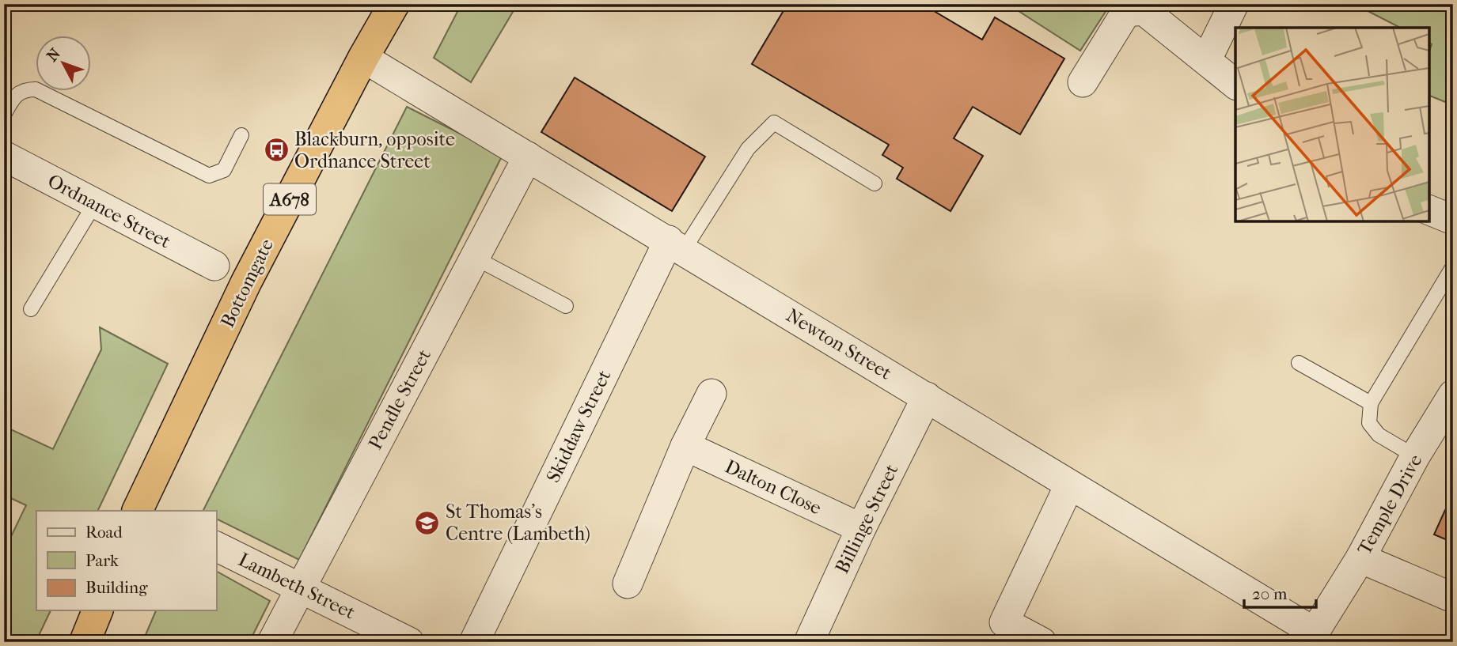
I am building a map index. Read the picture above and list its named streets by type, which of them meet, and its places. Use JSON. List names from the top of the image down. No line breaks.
{"streets":{"highway":["A678","Bottomgate"],"street":["Ordnance Street","Newton Street","Pendle Street","Skiddaw Street","Dalton Close","Temple Drive","Billinge Street","Lambeth Street"]},"crossings":[["Bottomgate","Newton Street"],["Newton Street","Pendle Street"],["Newton Street","Skiddaw Street"],["Newton Street","Temple Drive"],["Newton Street","Billinge Street"],["Pendle Street","Lambeth Street"],["Dalton Close","Billinge Street"]],"places":{"bus stop":["Blackburn, opposite Ordnance Street"],"school or university":["St Thomas's Centre (Lambeth)"]},"legend":["Road","Park","Building"],"scale_bar":"20 m","north":"top left"}
